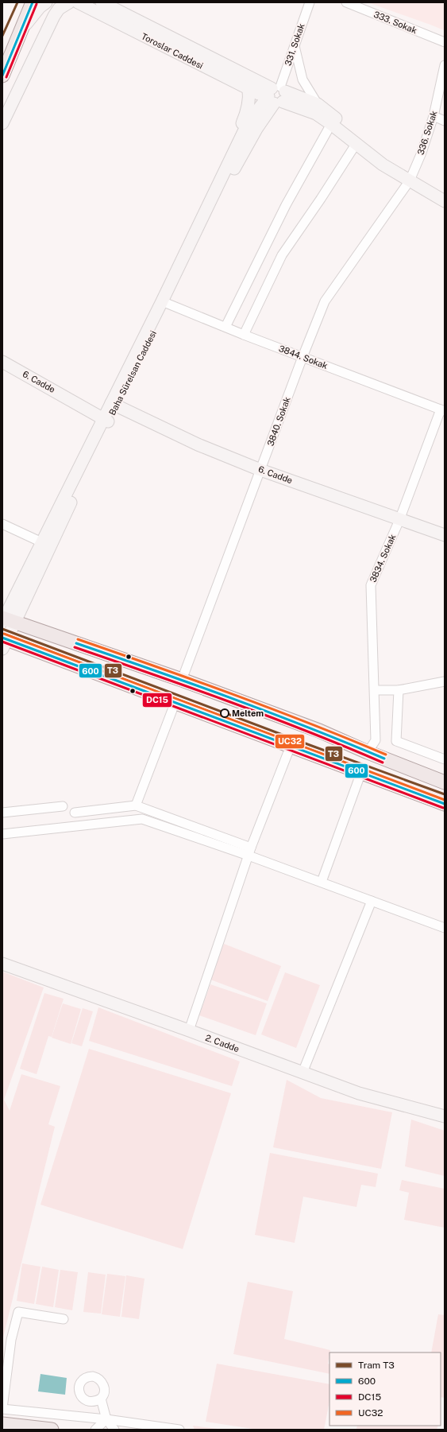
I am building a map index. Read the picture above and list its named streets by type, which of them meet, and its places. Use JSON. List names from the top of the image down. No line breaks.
{"streets":{"main road":["Toroslar Caddesi","Baha Sürelsan Caddesi","6. Cadde","2. Cadde"],"street":["333. Sokak","331. Sokak","336. Sokak","3844. Sokak","3840. Sokak","3834. Sokak"]},"crossings":[["331. Sokak","Toroslar Caddesi"],["331. Sokak","Baha Sürelsan Caddesi"],["Toroslar Caddesi","336. Sokak"],["Toroslar Caddesi","Baha Sürelsan Caddesi"],["Toroslar Caddesi","3840. Sokak"],["336. Sokak","3840. Sokak"],["3844. Sokak","Baha Sürelsan Caddesi"],["3844. Sokak","3840. Sokak"],["3844. Sokak","3834. Sokak"],["Baha Sürelsan Caddesi","6. Cadde"],["6. Cadde","3840. Sokak"],["6. Cadde","3834. Sokak"]],"places":["Meltem"],"lines":["tram line T3","transit line 600","transit line DC15","transit line UC32"],"legend":["Tram T3","600","DC15","UC32"]}
